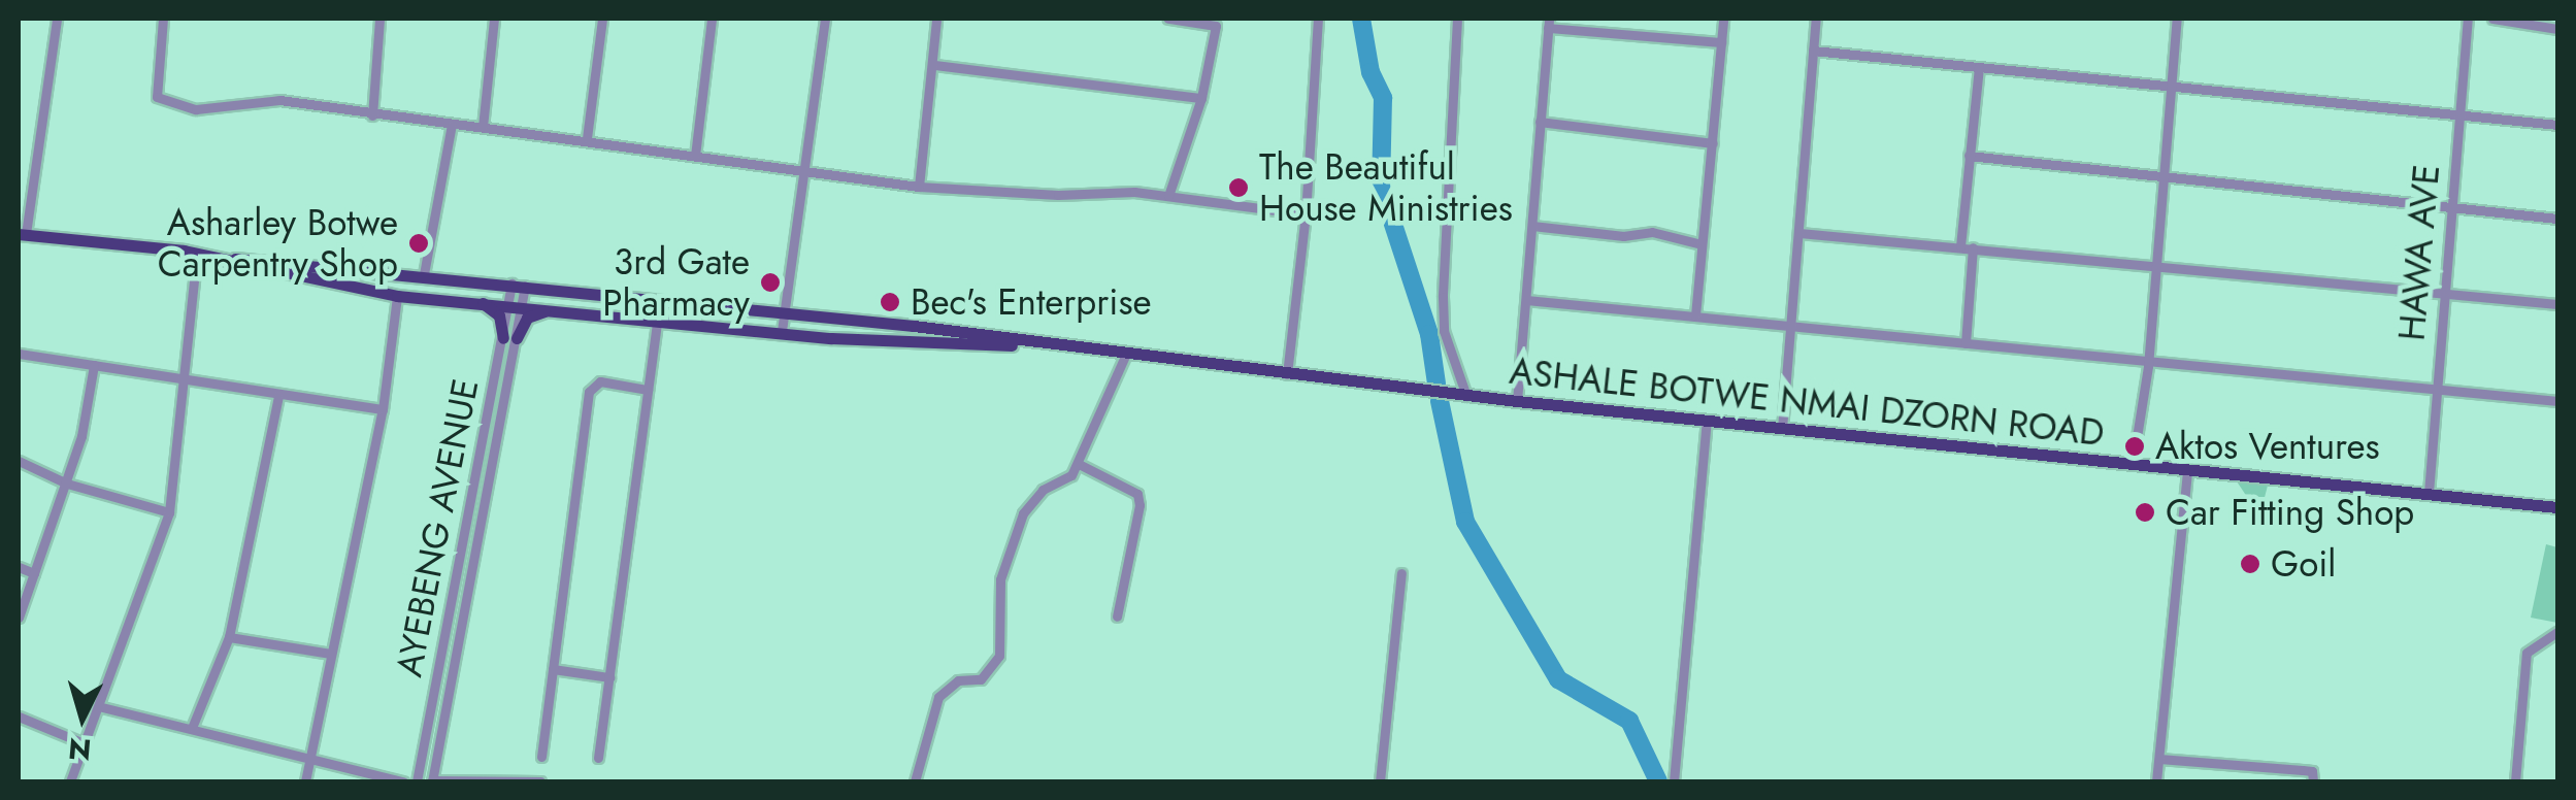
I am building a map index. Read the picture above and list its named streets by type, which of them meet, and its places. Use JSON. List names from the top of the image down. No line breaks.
{"streets":{"main road":["ASHALE BOTWE NMAI DZORN ROAD"],"street":["HAWA AVE","AYEBENG AVENUE"]},"crossings":[["HAWA AVE","ASHALE BOTWE NMAI DZORN ROAD"],["ASHALE BOTWE NMAI DZORN ROAD","AYEBENG AVENUE"]],"places":["The Beautiful House Ministries","Asharley Botwe Carpentry Shop","3rd Gate Pharmacy","Bec's Enterprise","Aktos Ventures","Car Fitting Shop","Goil"],"north":"bottom"}
